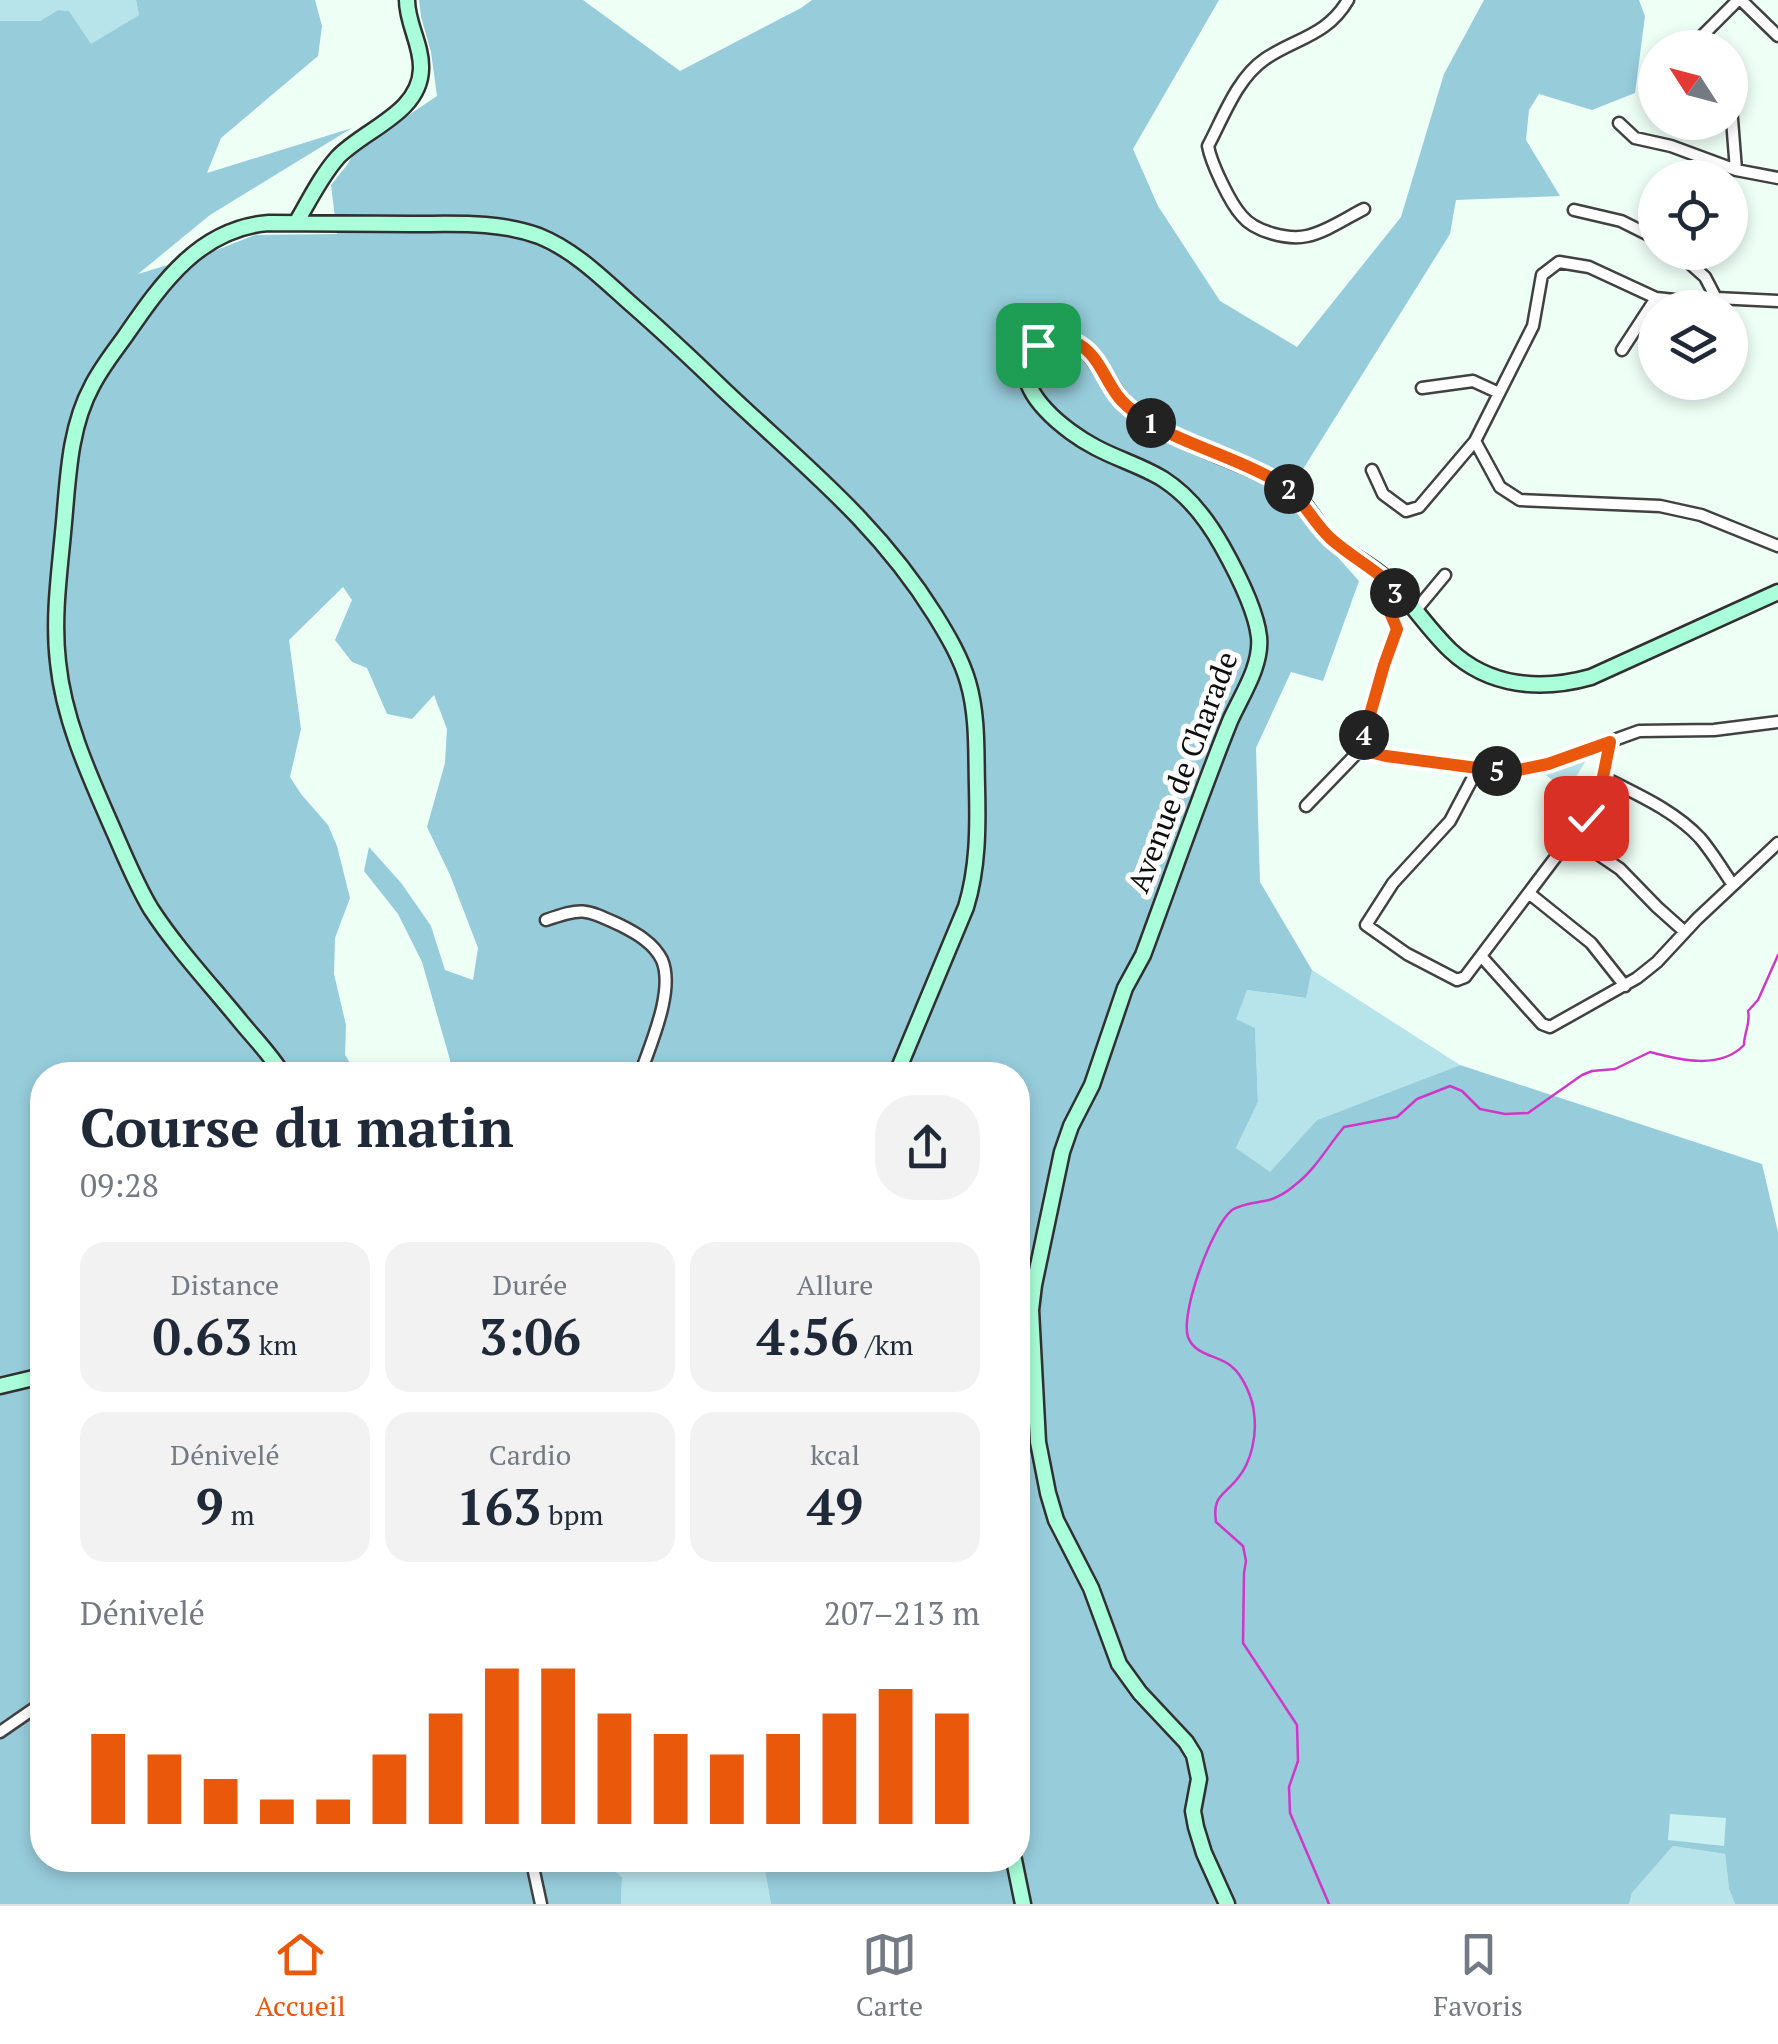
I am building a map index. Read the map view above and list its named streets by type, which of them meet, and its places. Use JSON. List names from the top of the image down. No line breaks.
{"streets":{"street":["Avenue de Charade"]},"north":"top left","page":{"pins":["1","2","3","4","5"],"heading":["Course du matin","09:28"],"stats":[["Distance","0.63 km"],["Durée","3:06"],["Allure","4:56 /km"],["Dénivelé","9 m"],["Cardio","163 bpm"],["kcal","49"]],"chart":["Dénivelé","207–213 m"],"tabs":["Accueil","Carte","Favoris"]}}
